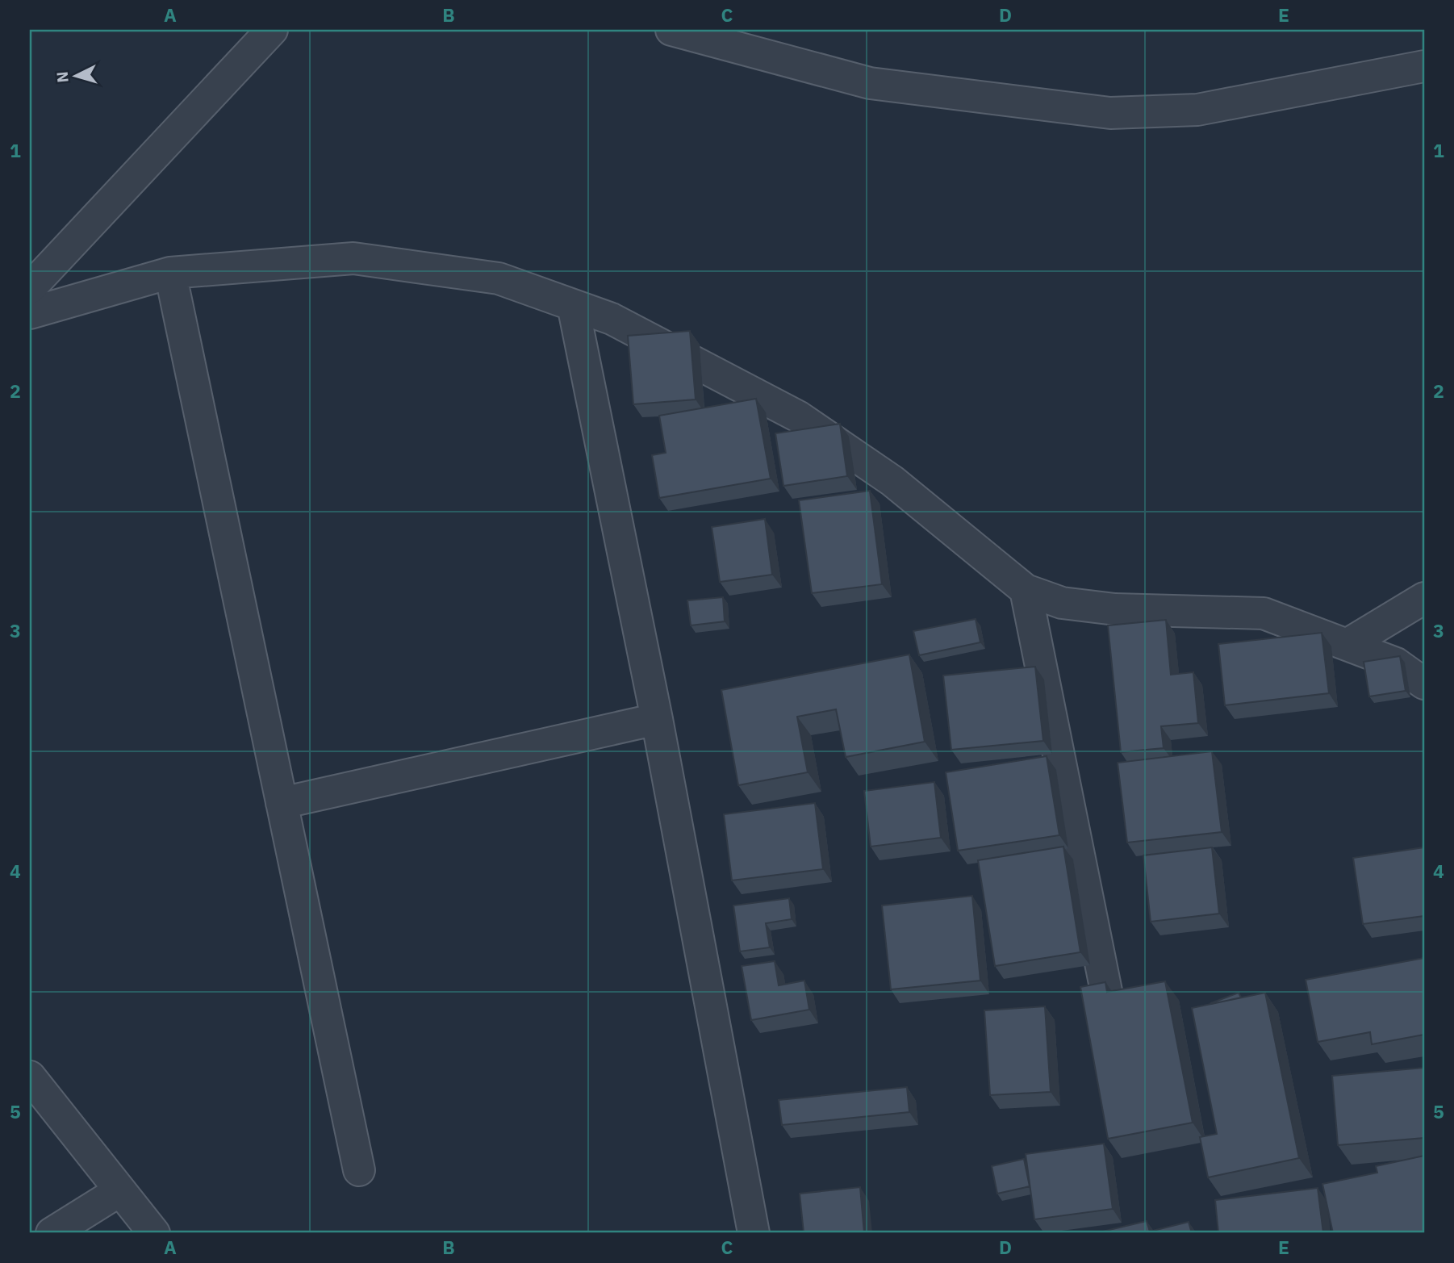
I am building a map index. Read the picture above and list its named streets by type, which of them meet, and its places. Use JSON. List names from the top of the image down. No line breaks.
{"north":"left","grid":{"columns":["A","B","C","D","E"],"rows":["1","2","3","4","5"]}}
